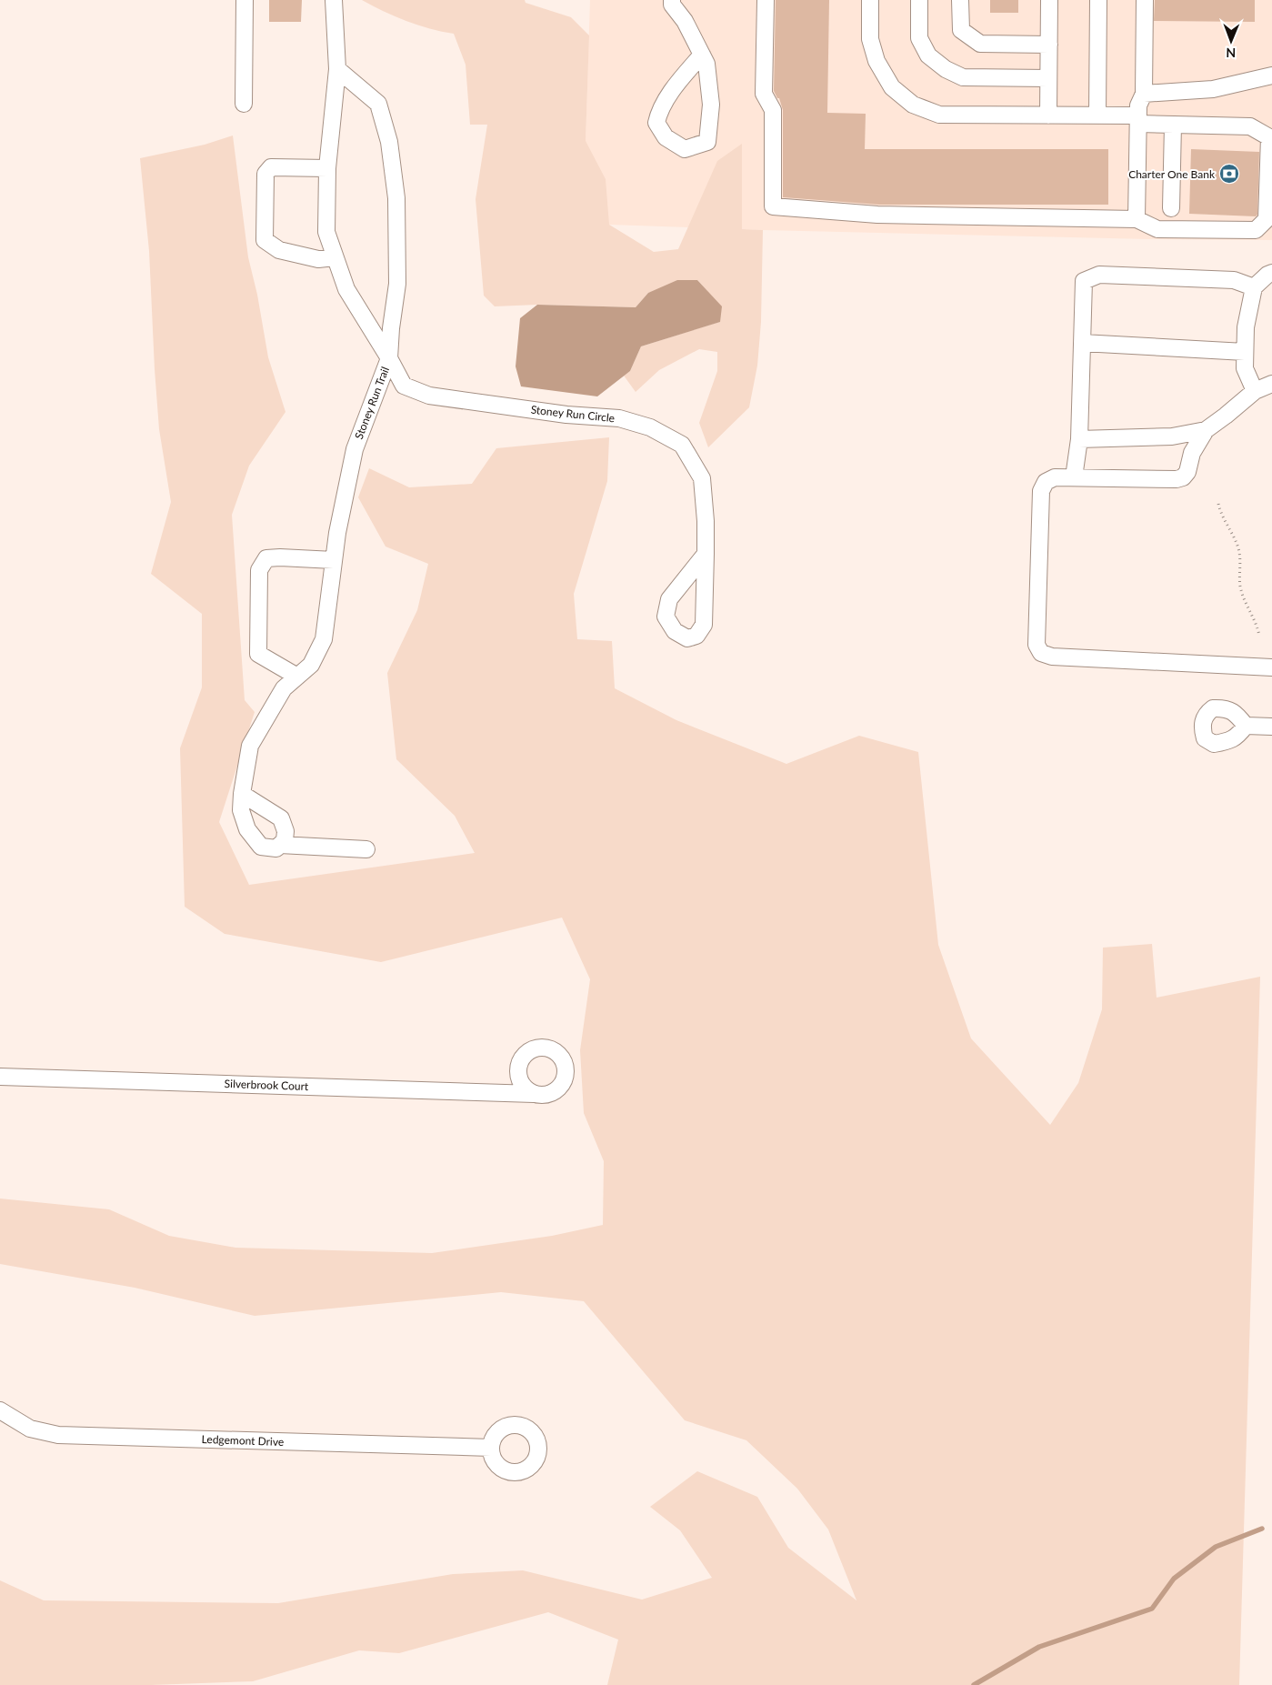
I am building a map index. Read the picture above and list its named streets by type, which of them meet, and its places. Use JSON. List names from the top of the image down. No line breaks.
{"streets":{"street":["Stoney Run Trail","Stoney Run Circle","Silverbrook Court","Ledgemont Drive"]},"crossings":[["Stoney Run Trail","Stoney Run Circle"]],"places":{"bank":["Charter One Bank"]},"north":"bottom"}
